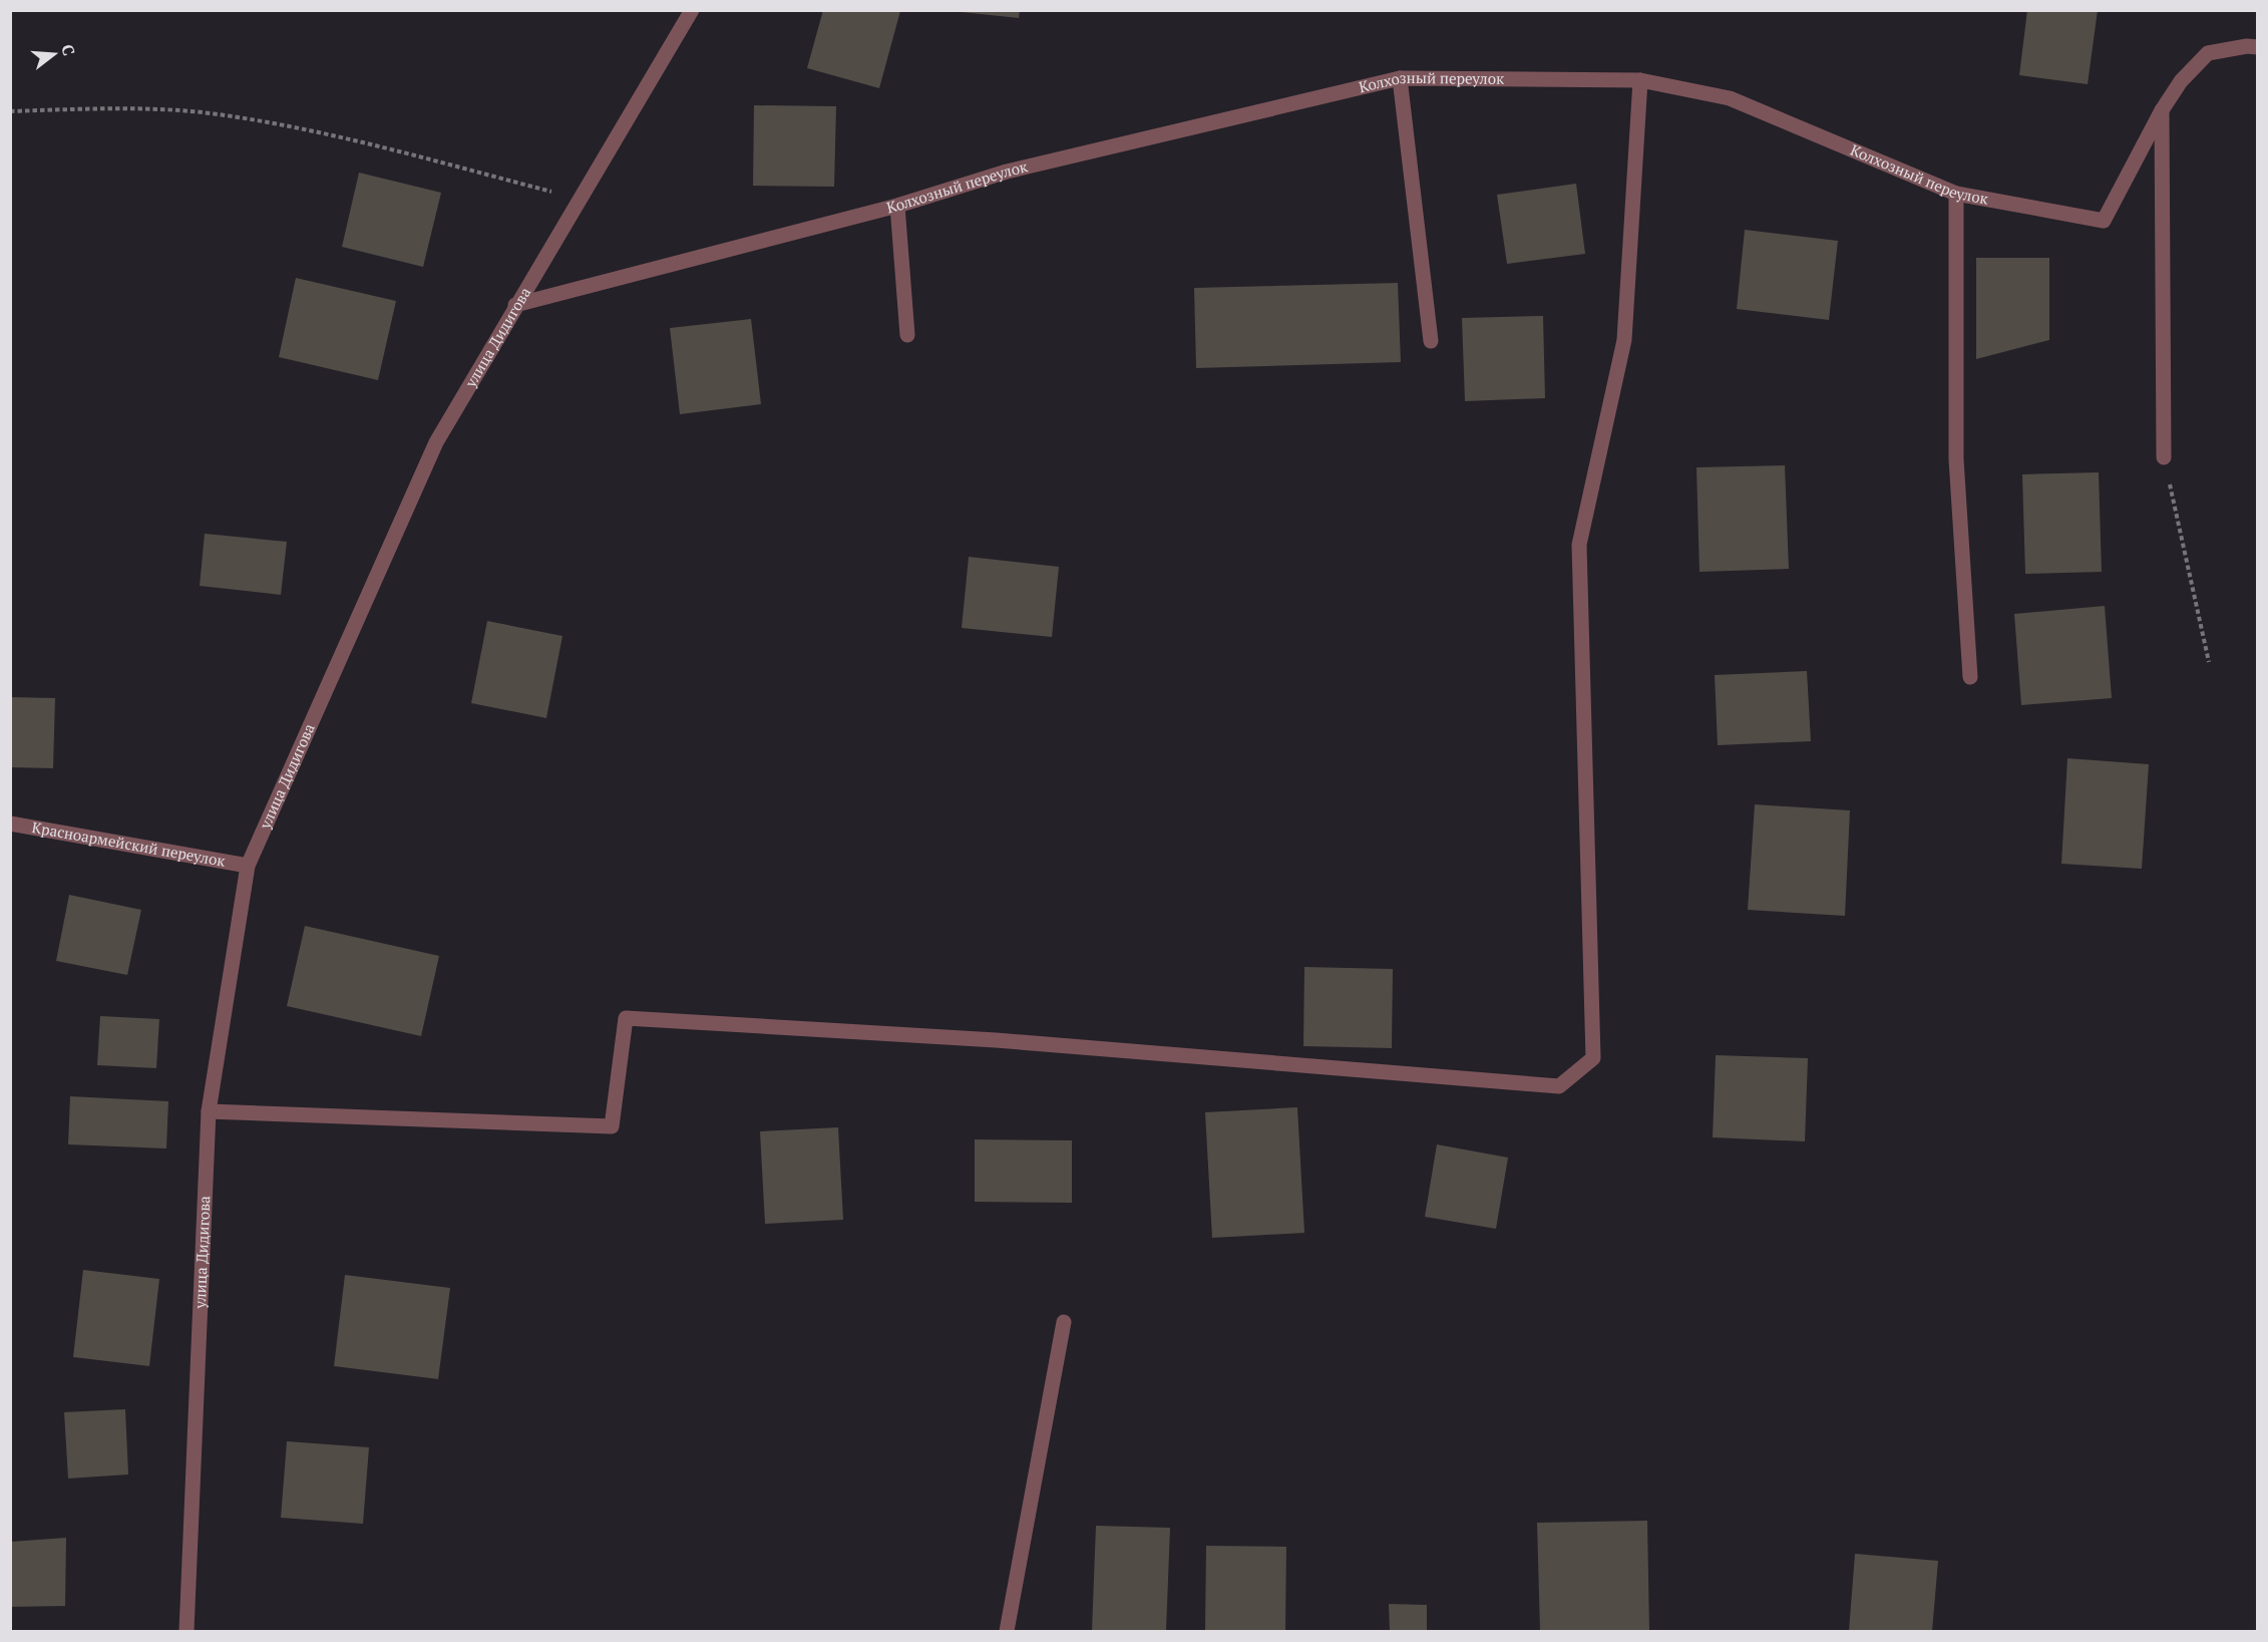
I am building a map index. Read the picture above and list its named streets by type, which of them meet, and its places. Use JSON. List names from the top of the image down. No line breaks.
{"streets":{"street":["Колхозный переулок","улица Дидигова","Красноармейский переулок"]},"crossings":[["Колхозный переулок","улица Дидигова"],["улица Дидигова","Красноармейский переулок"]],"north":"right"}
